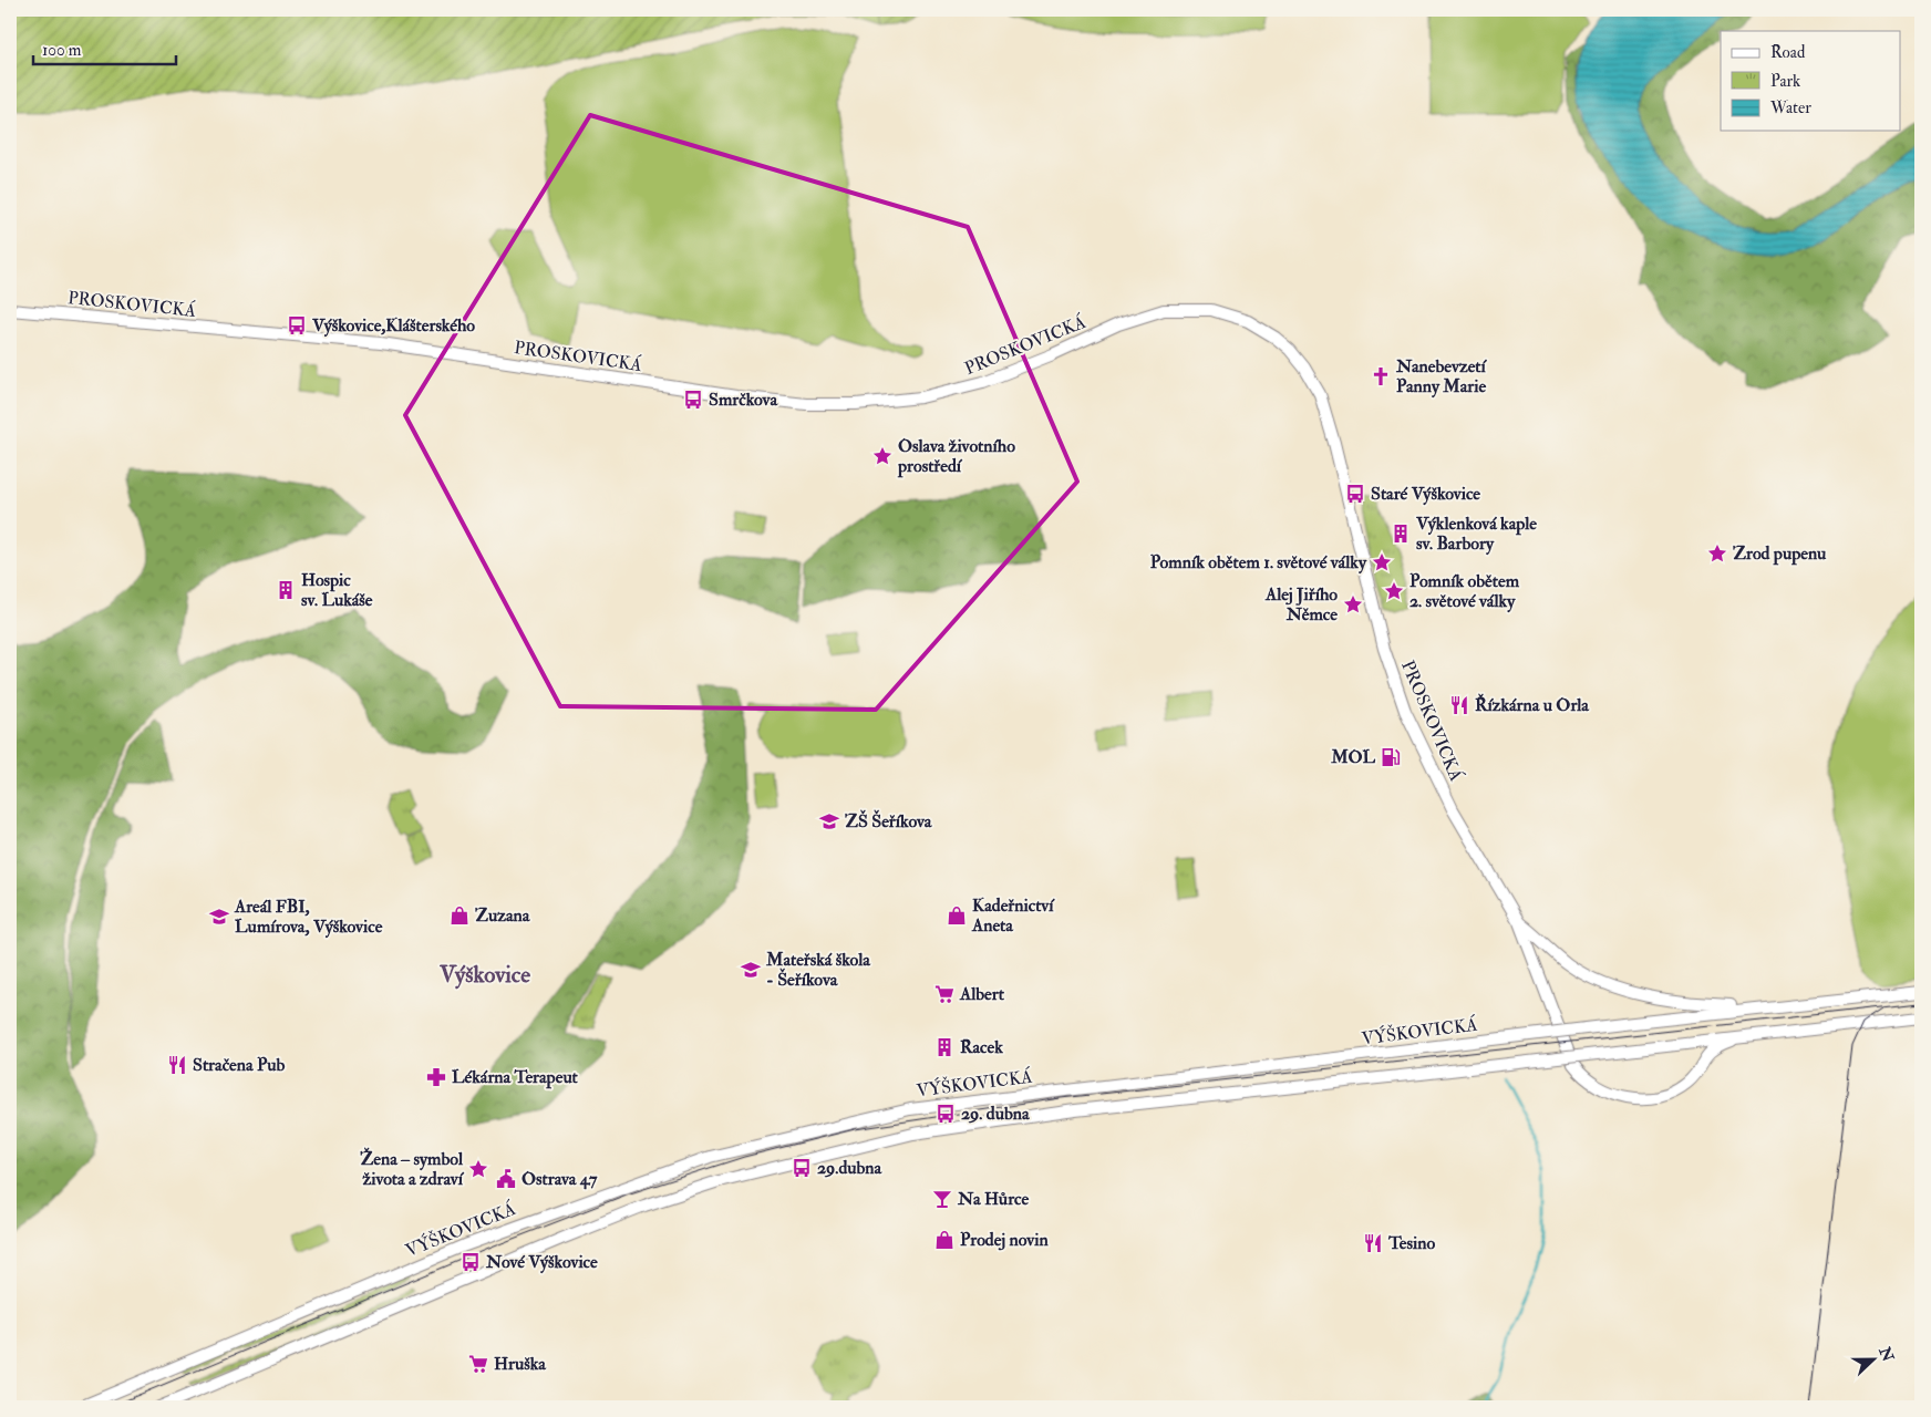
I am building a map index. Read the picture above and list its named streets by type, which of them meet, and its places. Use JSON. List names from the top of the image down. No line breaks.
{"streets":{"street":["PROSKOVICKÁ","VÝŠKOVICKÁ"]},"districts":["Výškovice"],"places":{"bus stop":["Výškovice,Klášterského","Smrčkova","Staré Výškovice","29. dubna","29.dubna","Nové Výškovice"],"church":["Nanebevzetí Panny Marie"],"place":["Oslava životního prostředí","Zrod pupenu","Pomník obětem 1. světové války","Pomník obětem 2. světové války","Alej Jiřího Němce","Žena – symbol života a zdraví"],"building":["Výklenková kaple sv. Barbory","Hospic sv. Lukáše","Racek"],"restaurant":["Řízkárna u Orla","Stračena Pub","Tesino"],"fuel station":["MOL"],"school or university":["ZŠ Šeříkova","Areál FBI, Lumírova, Výškovice","Mateřská škola - Šeříkova"],"shop":["Zuzana","Kadeřnictví Aneta","Prodej novin"],"supermarket":["Albert","Hruška"],"pharmacy":["Lékárna Terapeut"],"public building":["Ostrava 47"],"bar":["Na Hůrce"]},"legend":["Road","Park","Water"],"scale_bar":"100 m","north":"right"}
